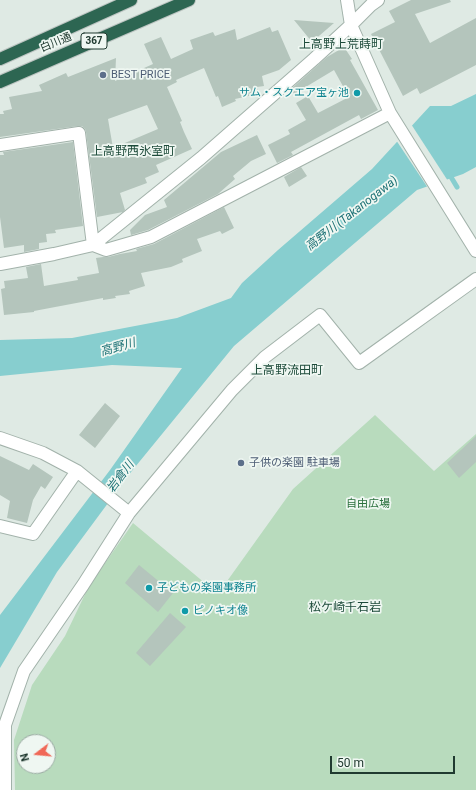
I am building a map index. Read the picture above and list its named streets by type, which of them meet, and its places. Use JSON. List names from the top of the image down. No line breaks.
{"streets":{"highway":["367","白川通"]},"districts":["上高野上荒蒔町","上高野西氷室町","上高野流田町","松ケ崎千石岩"],"water":["高野川 (Takanogawa)","高野川","岩倉川"],"parks":["自由広場"],"places":["BEST PRICE","サム・スクエア宝ヶ池","子供の楽園 駐車場","子どもの楽園事務所","ピノキオ像"],"scale_bar":"50 m","north":"left"}
